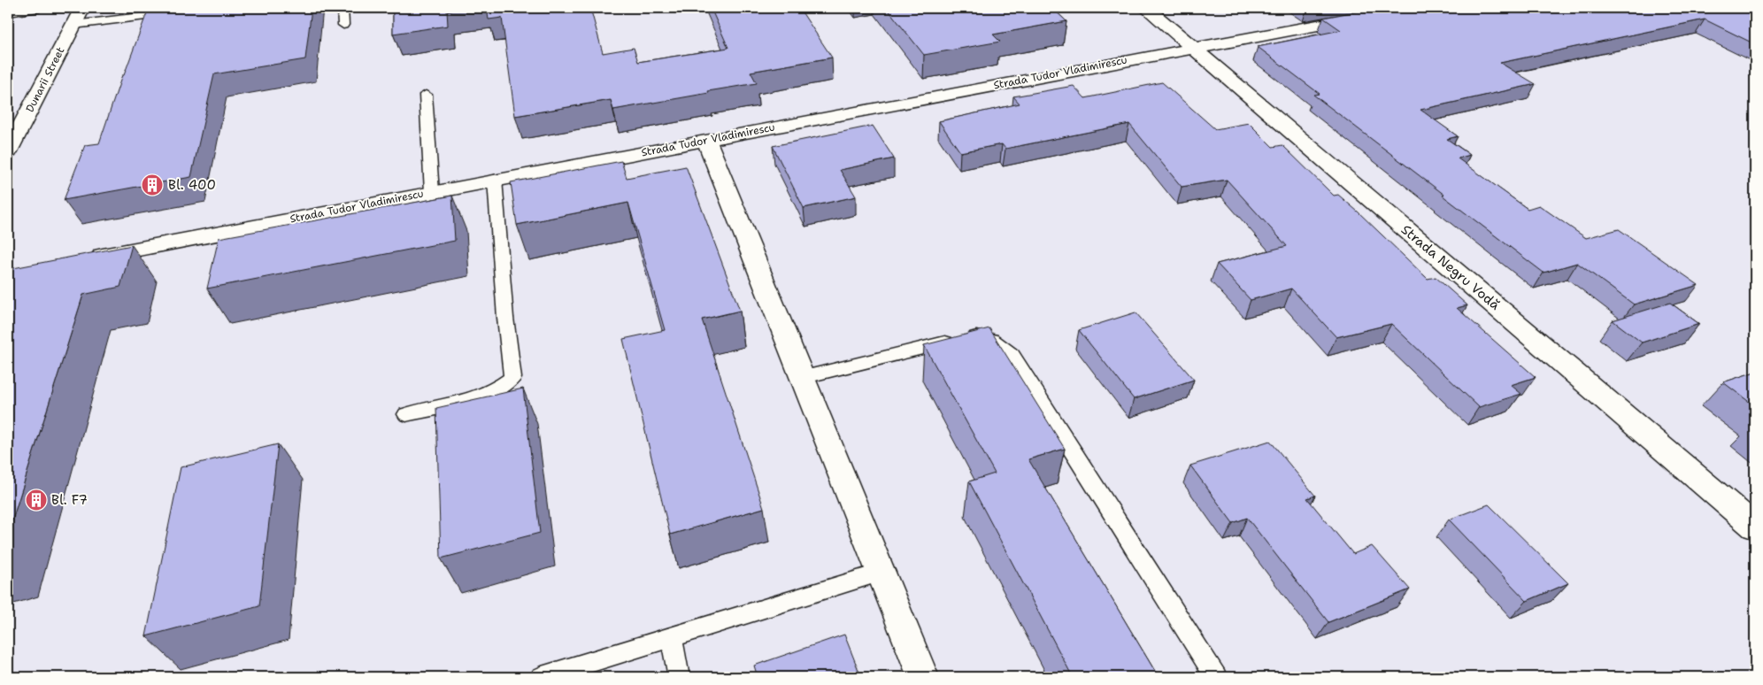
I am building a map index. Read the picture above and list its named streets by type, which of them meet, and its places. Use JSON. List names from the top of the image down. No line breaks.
{"streets":{"street":["Strada Tudor Vladimirescu","Dunarii Street","Strada Negru Vodă"]},"crossings":[["Strada Tudor Vladimirescu","Strada Negru Vodă"]],"places":{"building":["Bl. 400","Bl. F7"]}}
